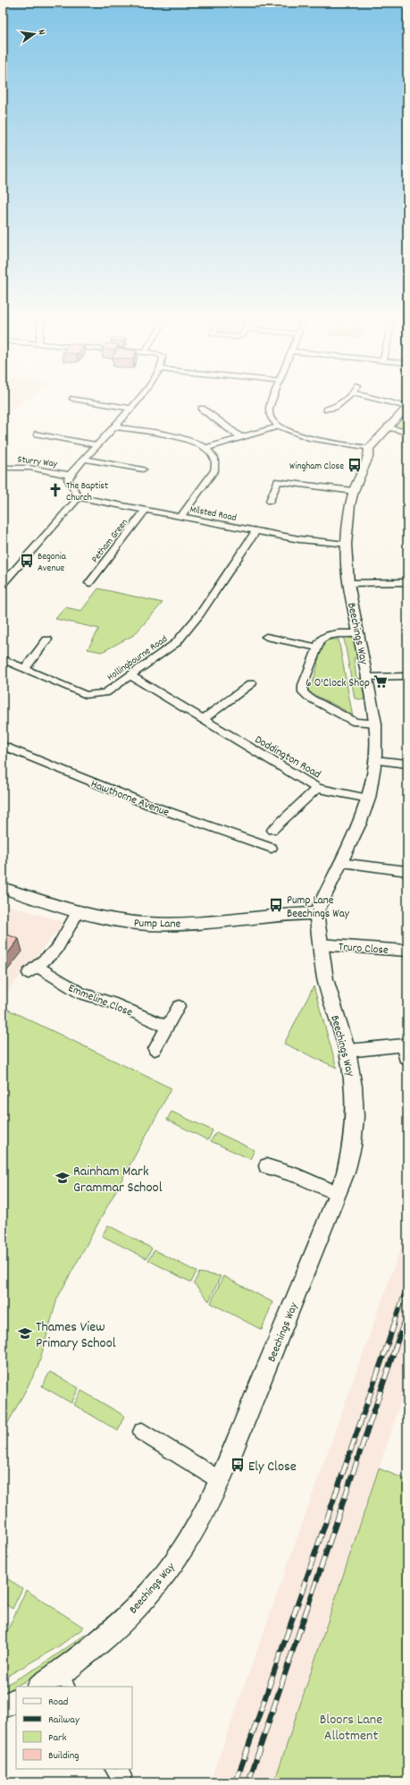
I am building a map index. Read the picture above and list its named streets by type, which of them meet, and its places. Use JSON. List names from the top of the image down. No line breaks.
{"streets":{"street":["Sturry Way","Milsted Road","Petham Green","Beechings Way","Hollingbourne Road","Doddington Road","Hawthorne Avenue","Pump Lane","Truro Close","Emmeline Close"]},"crossings":[["Milsted Road","Petham Green"],["Milsted Road","Beechings Way"],["Milsted Road","Hollingbourne Road"],["Beechings Way","Doddington Road"],["Beechings Way","Pump Lane"],["Beechings Way","Truro Close"],["Hollingbourne Road","Doddington Road"],["Pump Lane","Emmeline Close"]],"parks":["Bloors Lane Allotment"],"places":{"bus stop":["Wingham Close","Begonia Avenue","Pump Lane Beechings Way","Ely Close"],"church":["The Baptist Church"],"supermarket":["6 O'Clock Shop"],"school or university":["Rainham Mark Grammar School","Thames View Primary School"]},"legend":["Road","Railway","Park","Building"],"north":"right"}
